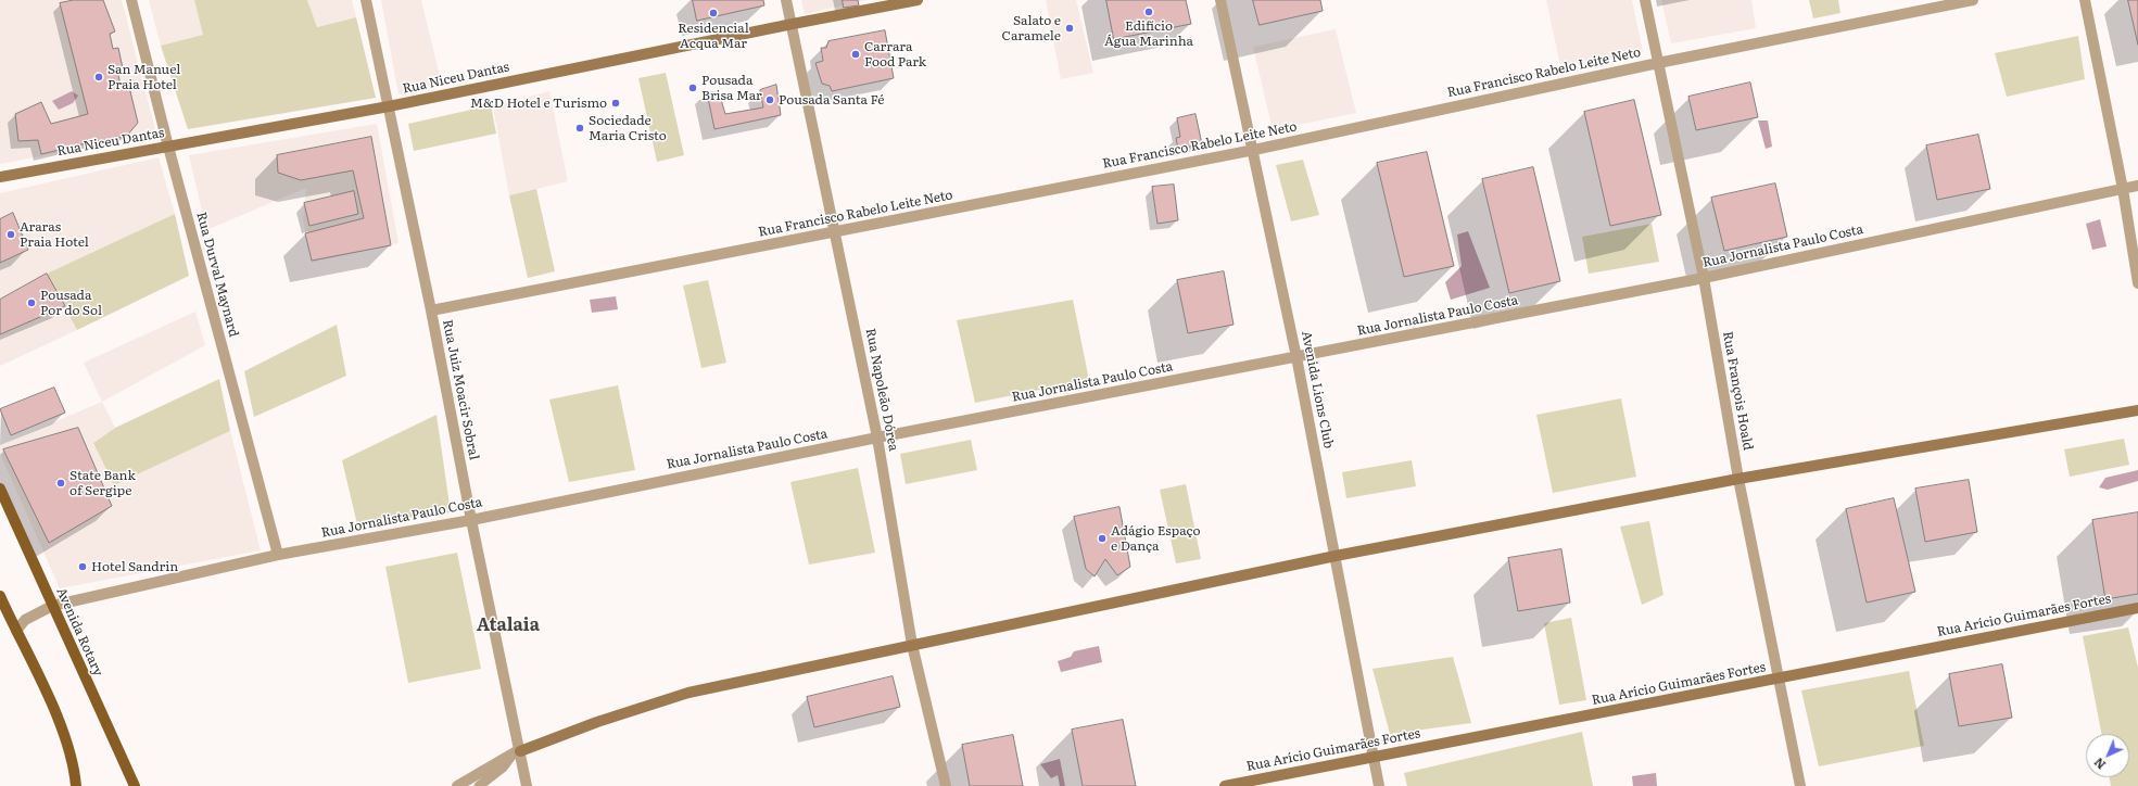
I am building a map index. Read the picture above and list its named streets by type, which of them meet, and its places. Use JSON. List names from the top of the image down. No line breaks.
{"streets":{"main road":["Avenida Rotary"],"street":["Rua Francisco Rabelo Leite Neto","Rua Niceu Dantas","Rua Jornalista Paulo Costa","Rua Durval Maynard","Rua Juiz Moacir Sobral","Rua Napoleão Dórea","Avenida Lions Club","Rua François Hoald","Rua Arício Guimarães Fortes"]},"crossings":[["Rua Francisco Rabelo Leite Neto","Rua Juiz Moacir Sobral"],["Rua Francisco Rabelo Leite Neto","Rua Napoleão Dórea"],["Rua Francisco Rabelo Leite Neto","Avenida Lions Club"],["Rua Francisco Rabelo Leite Neto","Rua François Hoald"],["Rua Niceu Dantas","Rua Durval Maynard"],["Rua Niceu Dantas","Rua Juiz Moacir Sobral"],["Rua Niceu Dantas","Rua Napoleão Dórea"],["Rua Jornalista Paulo Costa","Rua Durval Maynard"],["Rua Jornalista Paulo Costa","Rua Juiz Moacir Sobral"],["Rua Jornalista Paulo Costa","Rua Napoleão Dórea"],["Rua Jornalista Paulo Costa","Avenida Lions Club"],["Rua Jornalista Paulo Costa","Rua François Hoald"],["Rua Jornalista Paulo Costa","Avenida Rotary"],["Avenida Lions Club","Rua Arício Guimarães Fortes"],["Rua François Hoald","Rua Arício Guimarães Fortes"]],"districts":["Atalaia"],"places":["Edifício Água Marinha","Residencial Acqua Mar","Salato e Caramele","Carrara Food Park","San Manuel Praia Hotel","Pousada Brisa Mar","Pousada Santa Fé","M&D Hotel e Turismo","Sociedade Maria Cristo","Araras Praia Hotel","Pousada Por do Sol","State Bank of Sergipe","Adágio Espaço e Dança","Hotel Sandrin"],"north":"bottom left"}
